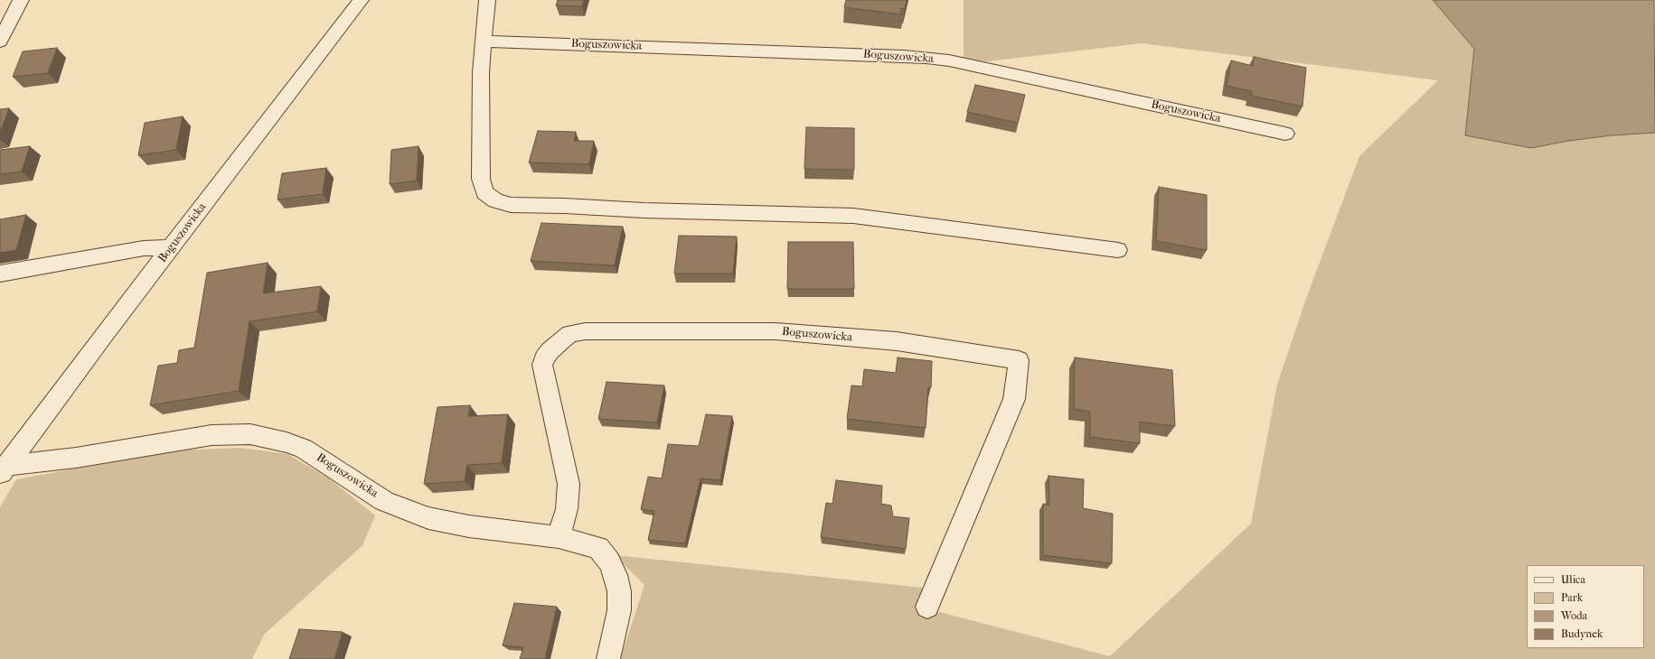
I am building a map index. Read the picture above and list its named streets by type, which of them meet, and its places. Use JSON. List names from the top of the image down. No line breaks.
{"streets":{"street":["Boguszowicka"]},"legend":["Ulica","Park","Woda","Budynek"]}
